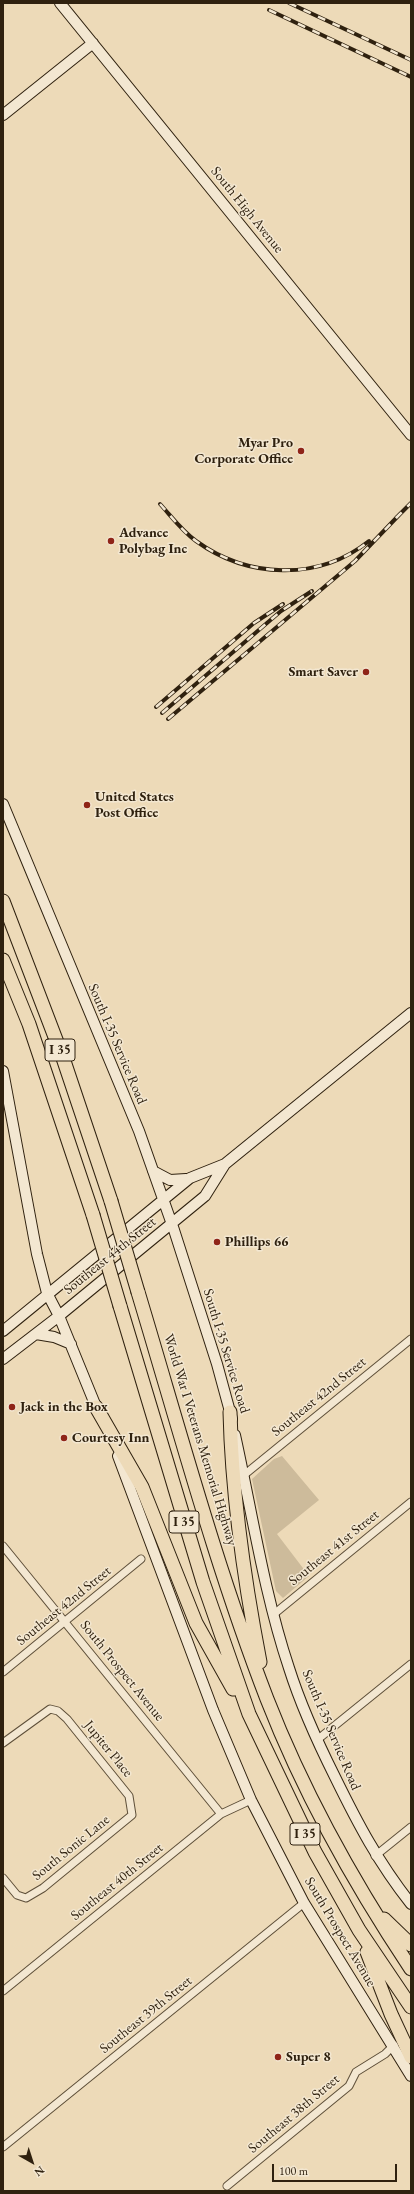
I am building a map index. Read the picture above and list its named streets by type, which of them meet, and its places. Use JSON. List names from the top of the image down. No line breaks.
{"streets":{"highway":["I 35","World War I Veterans Memorial Highway"],"main road":["South High Avenue","South I-35 Service Road","Southeast 44th Street","South Prospect Avenue"],"street":["Southeast 42nd Street","Southeast 41st Street","Jupiter Place","South Sonic Lane","Southeast 40th Street","Southeast 39th Street","Southeast 38th Street"]},"crossings":[["South I-35 Service Road","Southeast 44th Street"],["South I-35 Service Road","Southeast 42nd Street"],["South I-35 Service Road","Southeast 41st Street"],["Southeast 42nd Street","South Prospect Avenue"],["South Prospect Avenue","Southeast 40th Street"],["South Prospect Avenue","Southeast 39th Street"],["South Prospect Avenue","Southeast 38th Street"],["Jupiter Place","South Sonic Lane"]],"places":["Myar Pro Corporate Office","Advance Polybag Inc","Smart Saver","United States Post Office","Phillips 66","Jack in the Box","Courtesy Inn","Super 8"],"scale_bar":"100 m","north":"bottom right"}
